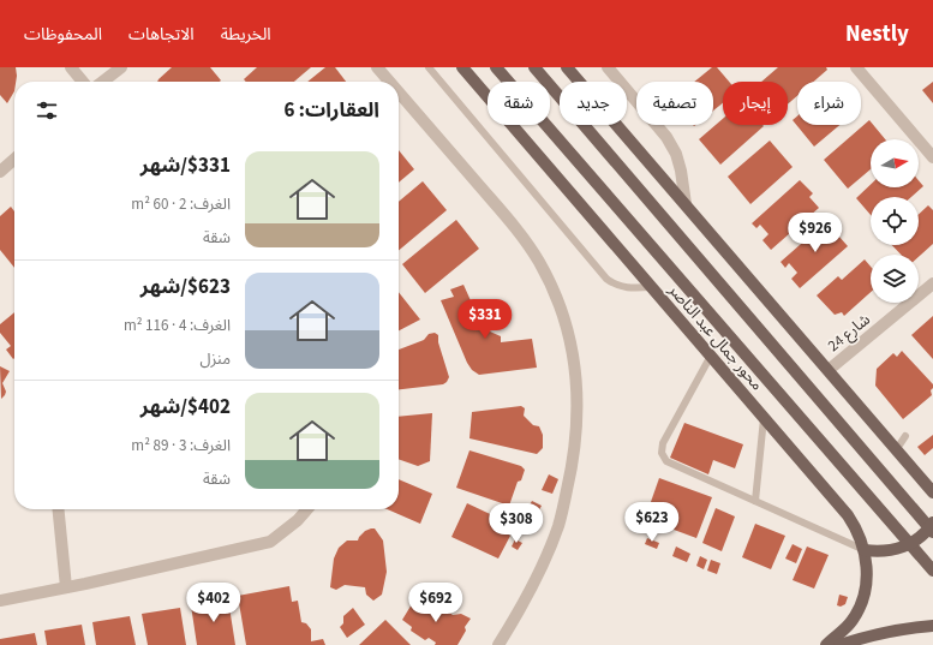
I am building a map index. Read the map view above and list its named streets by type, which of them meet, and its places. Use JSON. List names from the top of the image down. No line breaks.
{"streets":{"main road":["محور جمال عبد الناصر"],"street":["شارع 24"]},"north":"right","page":{"header":"Nestly","nav":["الخريطة","الاتجاهات","المحفوظات"],"chip":["شراء","إيجار","تصفية","جديد","شقة"],"heading":"العقارات: 6","list":[{"name":"$331/شهر","note":"الغرف: 2 · 60 m² · شقة"},{"name":"$623/شهر","note":"الغرف: 4 · 116 m² · منزل"},{"name":"$402/شهر","note":"الغرف: 3 · 89 m² · شقة"}],"price":["$926","$331","$623","$308","$402","$692"]}}
